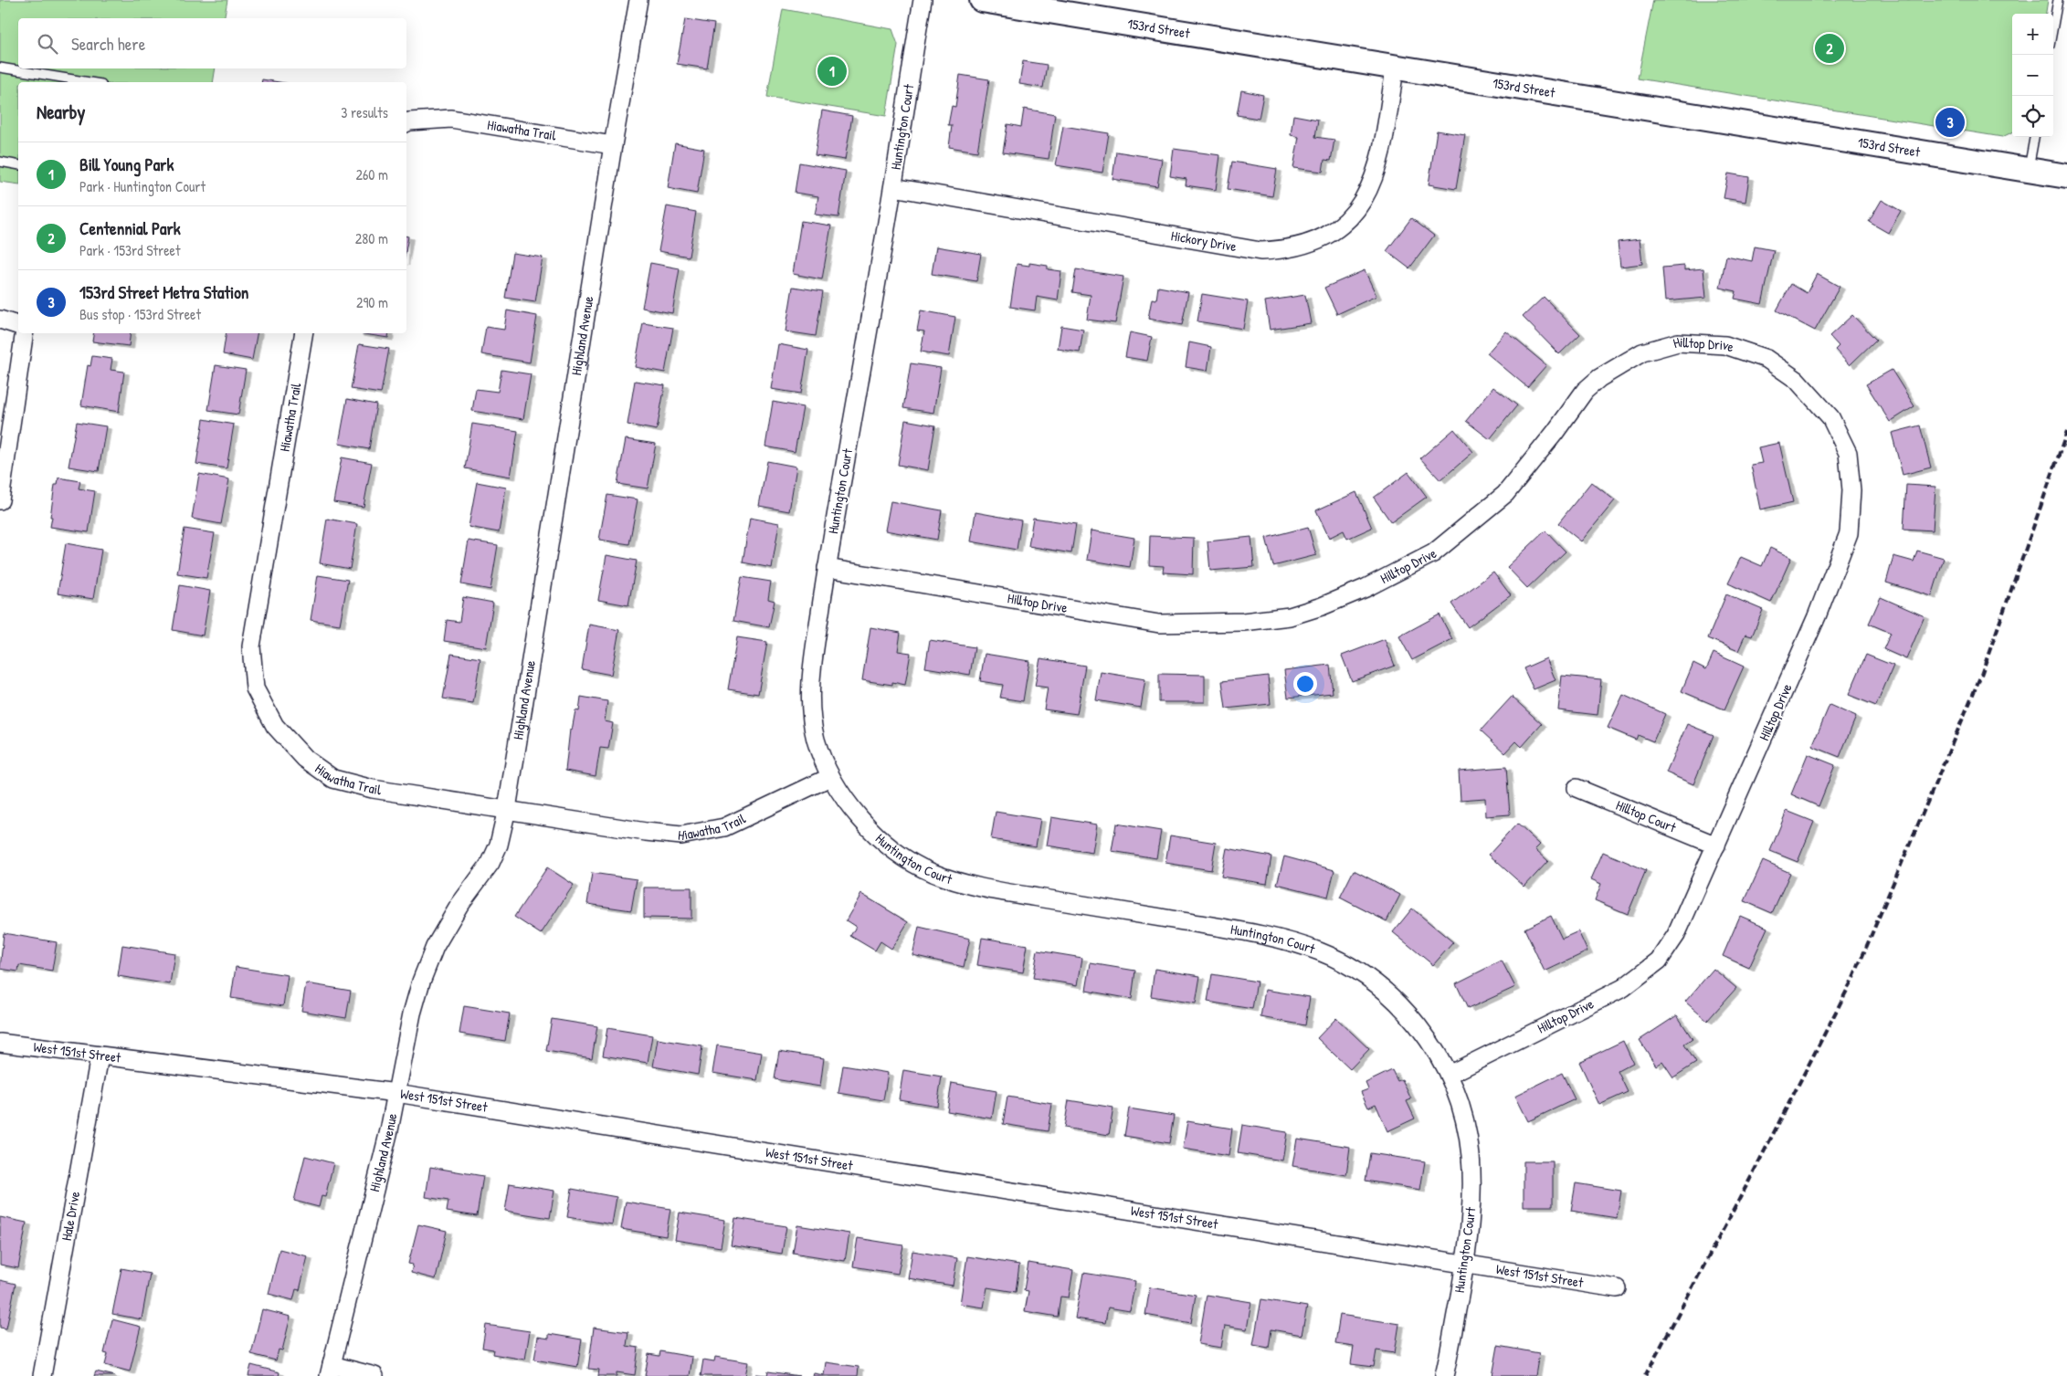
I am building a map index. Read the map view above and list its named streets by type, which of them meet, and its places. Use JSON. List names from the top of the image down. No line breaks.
{"streets":{"street":["153rd Street","Huntington Court","Hiawatha Trail","Hickory Drive","Highland Avenue","Hilltop Drive","Hilltop Court","West 151st Street","Hale Drive"]},"crossings":[["153rd Street","Hickory Drive"],["Huntington Court","Hiawatha Trail"],["Huntington Court","Hickory Drive"],["Huntington Court","Hilltop Drive"],["Huntington Court","West 151st Street"],["Hiawatha Trail","Highland Avenue"],["Highland Avenue","West 151st Street"],["Hilltop Drive","Hilltop Court"],["West 151st Street","Hale Drive"]],"page":{"map_buttons":["+","−"],"search":"Search here","pins":["2","1","3"],"heading":["Nearby","3 results"],"list":[{"mark":"1","name":"Bill Young Park","note":"Park · Huntington Court","value":"260 m"},{"mark":"2","name":"Centennial Park","note":"Park · 153rd Street","value":"280 m"},{"mark":"3","name":"153rd Street Metra Station","note":"Bus stop · 153rd Street","value":"290 m"}]}}
